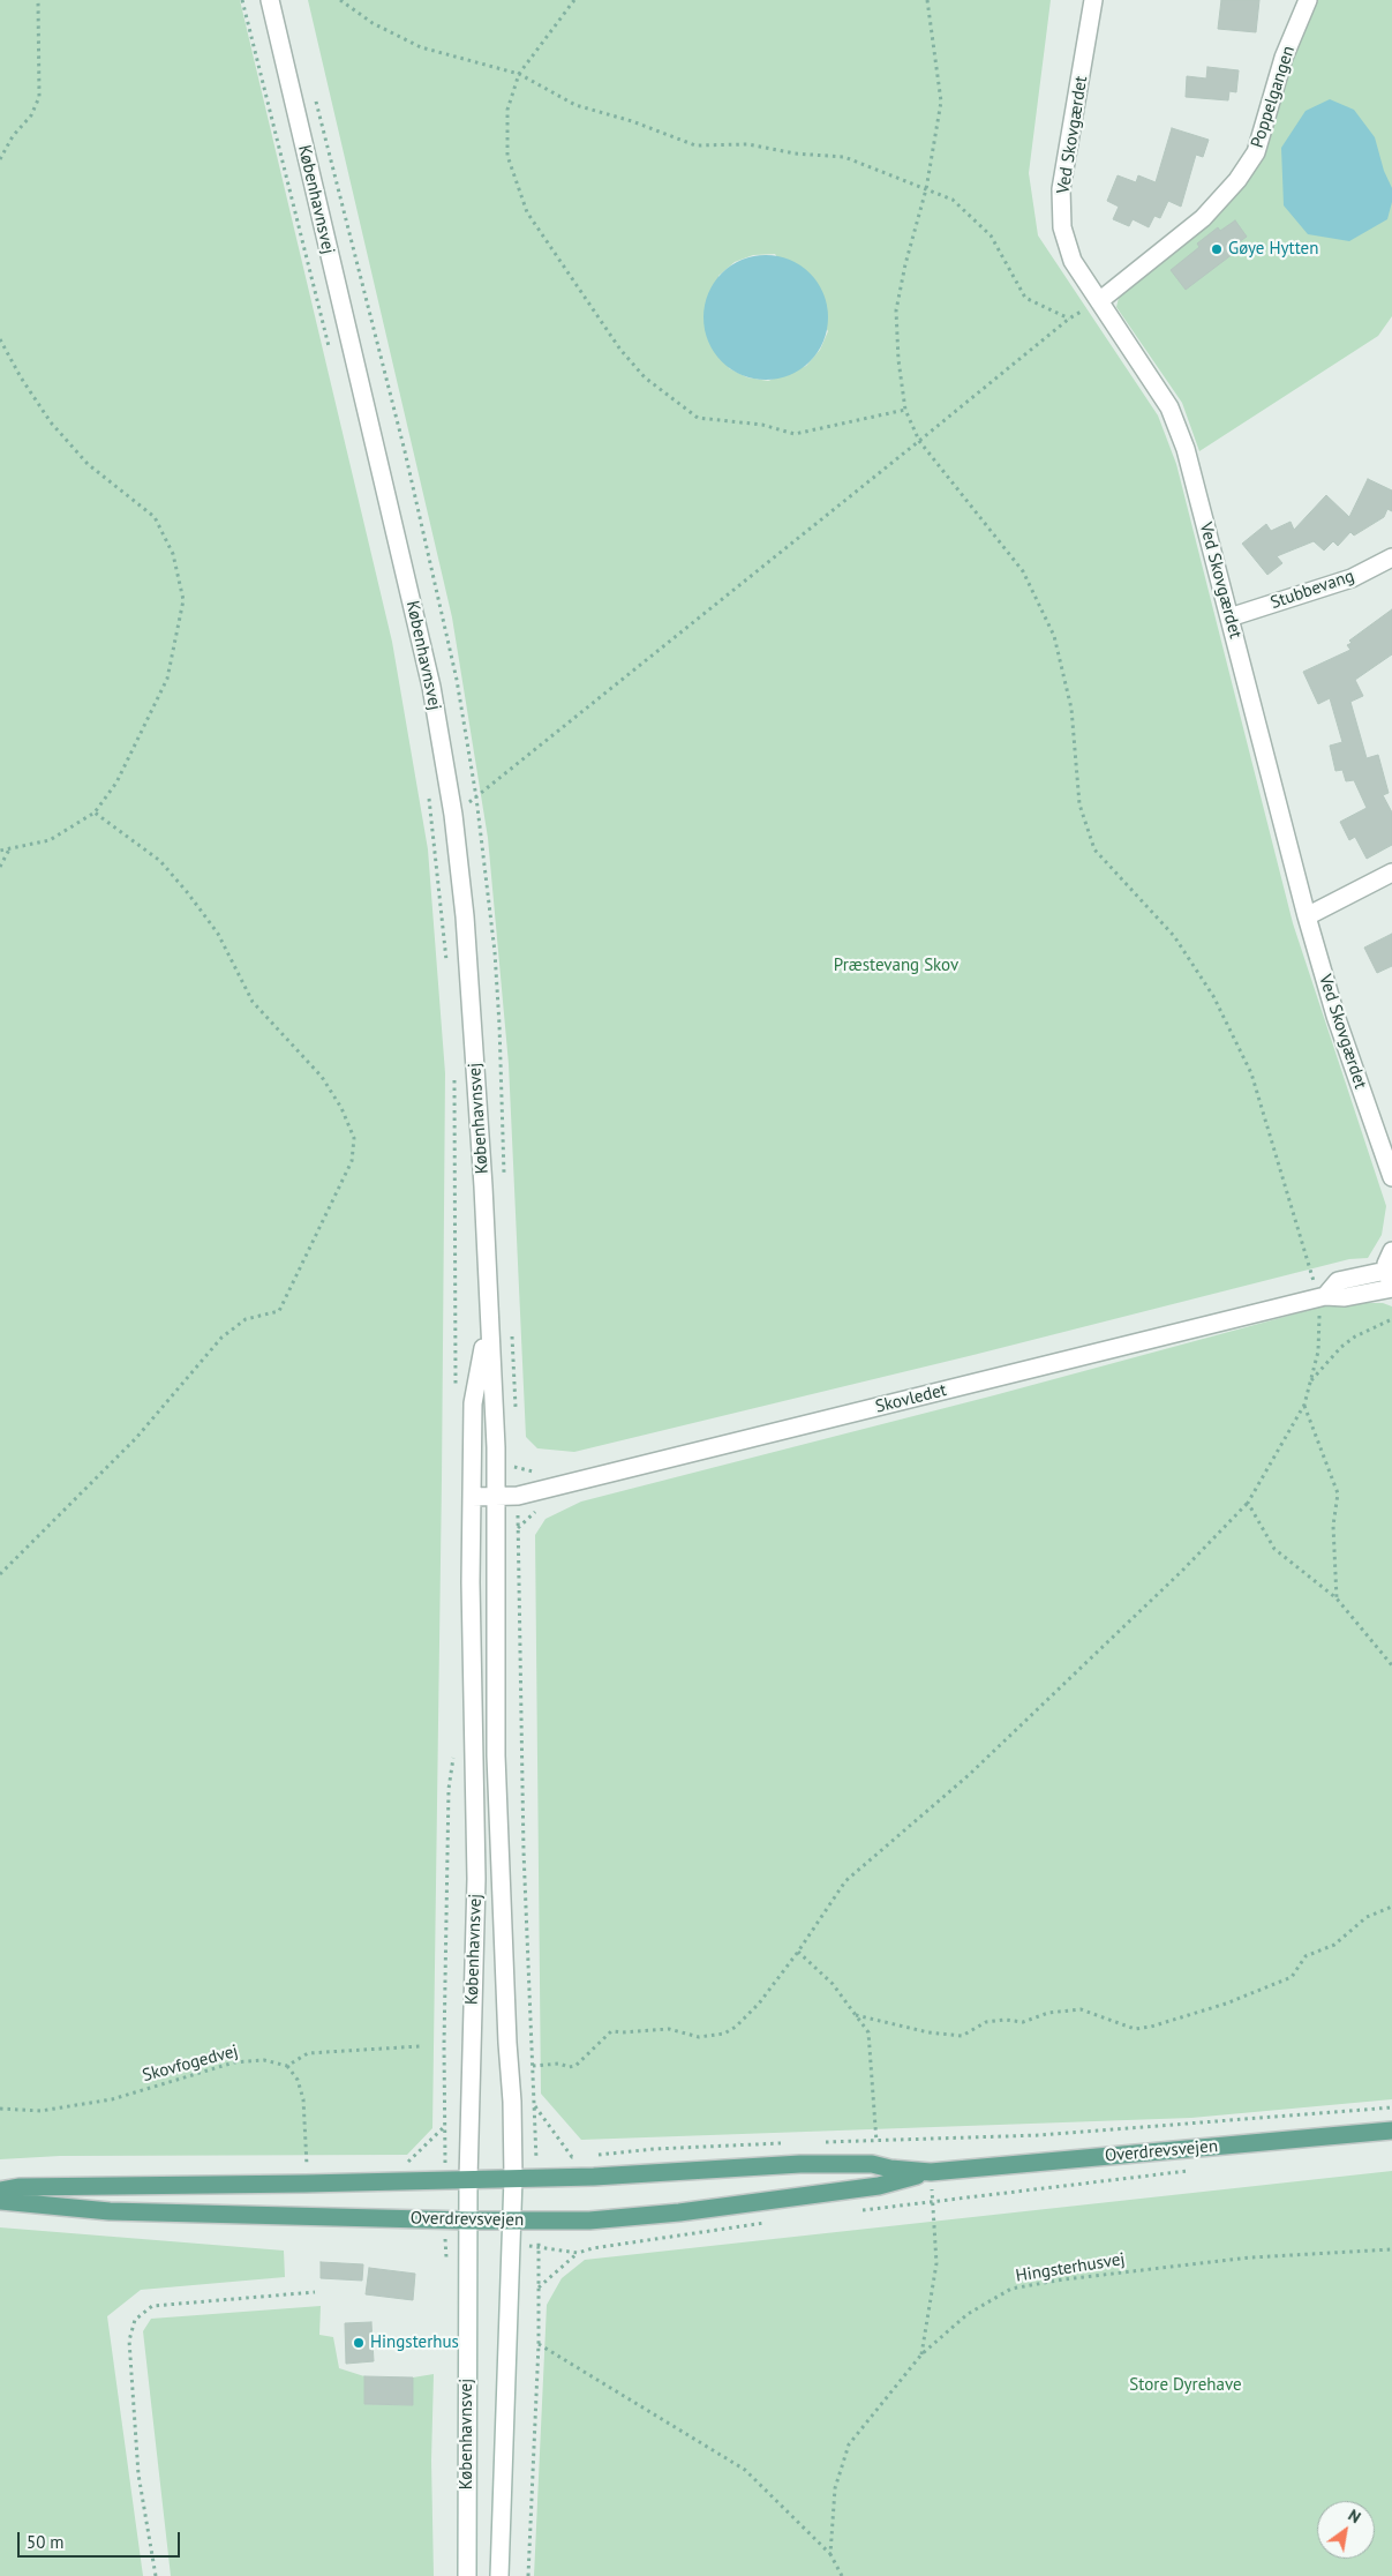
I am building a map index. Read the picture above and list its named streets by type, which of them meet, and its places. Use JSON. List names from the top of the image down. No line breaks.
{"streets":{"main road":["Overdrevsvejen"],"street":["Poppelgangen","Ved Skovgærdet","Københavnsvej","Stubbevang","Skovledet"],"path":["Skovfogedvej","Hingsterhusvej"]},"crossings":[["Poppelgangen","Ved Skovgærdet"],["Ved Skovgærdet","Stubbevang"],["Københavnsvej","Skovledet"],["Københavnsvej","Overdrevsvejen"]],"parks":["Præstevang Skov","Store Dyrehave"],"places":["Gøye Hytten","Hingsterhus"],"scale_bar":"50 m","north":"top right"}
